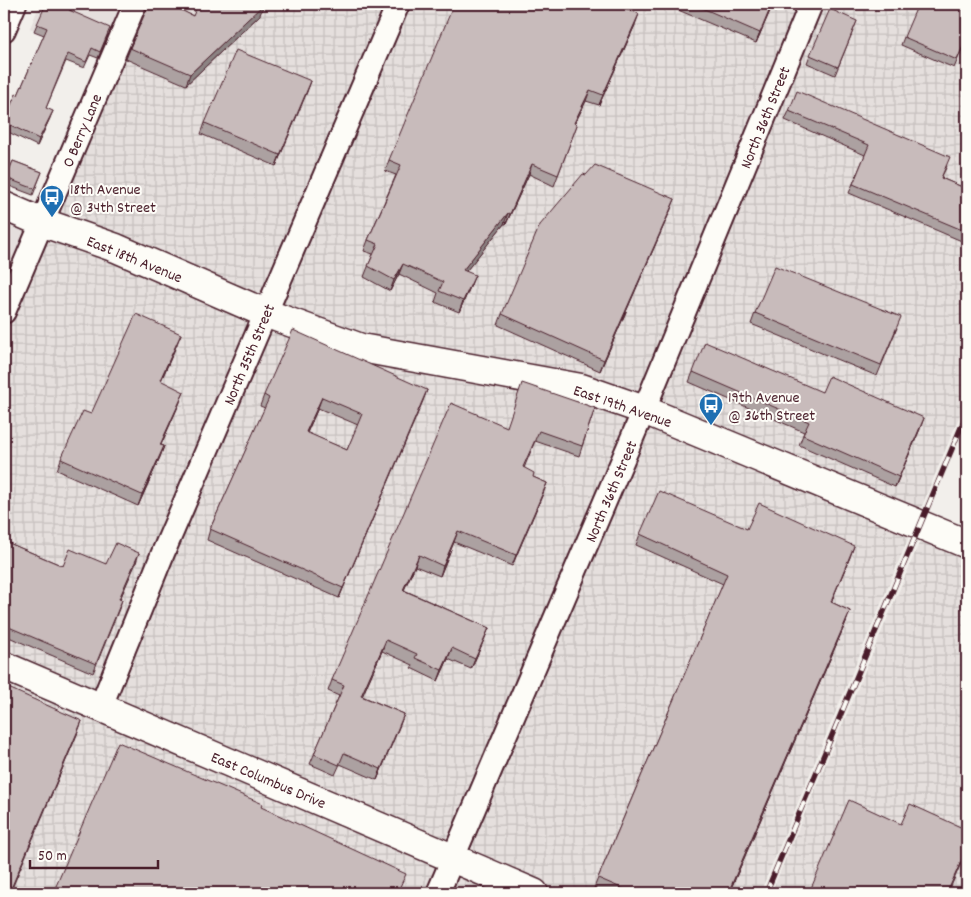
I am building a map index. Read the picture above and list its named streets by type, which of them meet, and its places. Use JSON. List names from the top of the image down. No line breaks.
{"streets":{"main road":["East 18th Avenue","East 19th Avenue","East Columbus Drive"],"street":["North 36th Street","O Berry Lane","North 35th Street"]},"crossings":[["North 36th Street","East 19th Avenue"],["North 36th Street","East Columbus Drive"],["O Berry Lane","East 18th Avenue"],["East 18th Avenue","North 35th Street"],["East 18th Avenue","East 19th Avenue"],["North 35th Street","East 19th Avenue"],["North 35th Street","East Columbus Drive"]],"places":{"bus stop":["18th Avenue @ 34th Street","19th Avenue @ 36th Street"]},"scale_bar":"50 m"}
